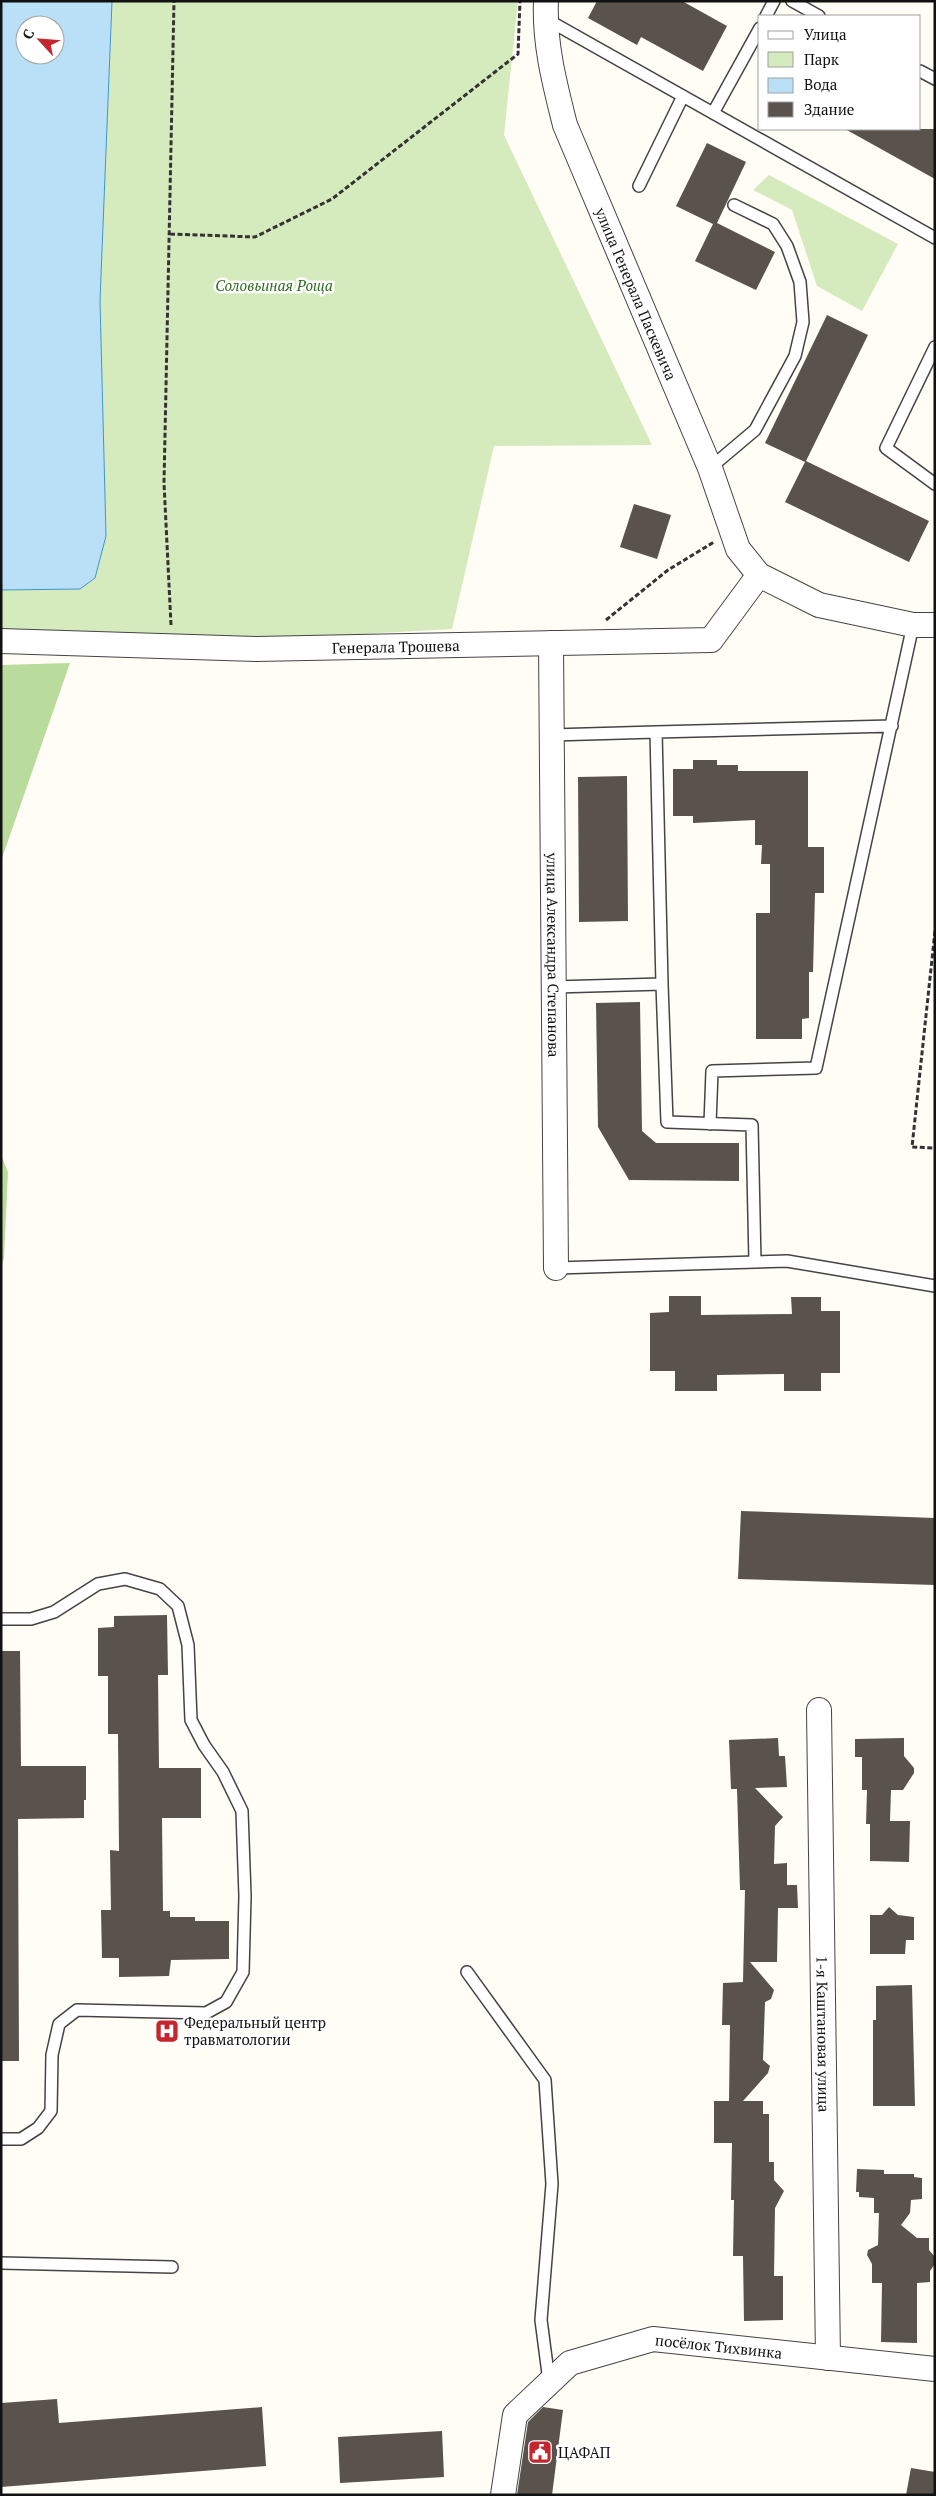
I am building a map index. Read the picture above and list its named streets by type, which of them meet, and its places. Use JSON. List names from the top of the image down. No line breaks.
{"streets":{"street":["улица Генерала Паскевича","Генерала Трошева","улица Александра Степанова","1-я Каштановая улица","посёлок Тихвинка"]},"crossings":[["улица Генерала Паскевича","Генерала Трошева"],["Генерала Трошева","улица Александра Степанова"],["1-я Каштановая улица","посёлок Тихвинка"]],"parks":["Соловьиная Роща"],"places":{"hospital":["Федеральный центр травматологии"],"public building":["ЦАФАП"]},"legend":["Улица","Парк","Вода","Здание"],"north":"top left"}
